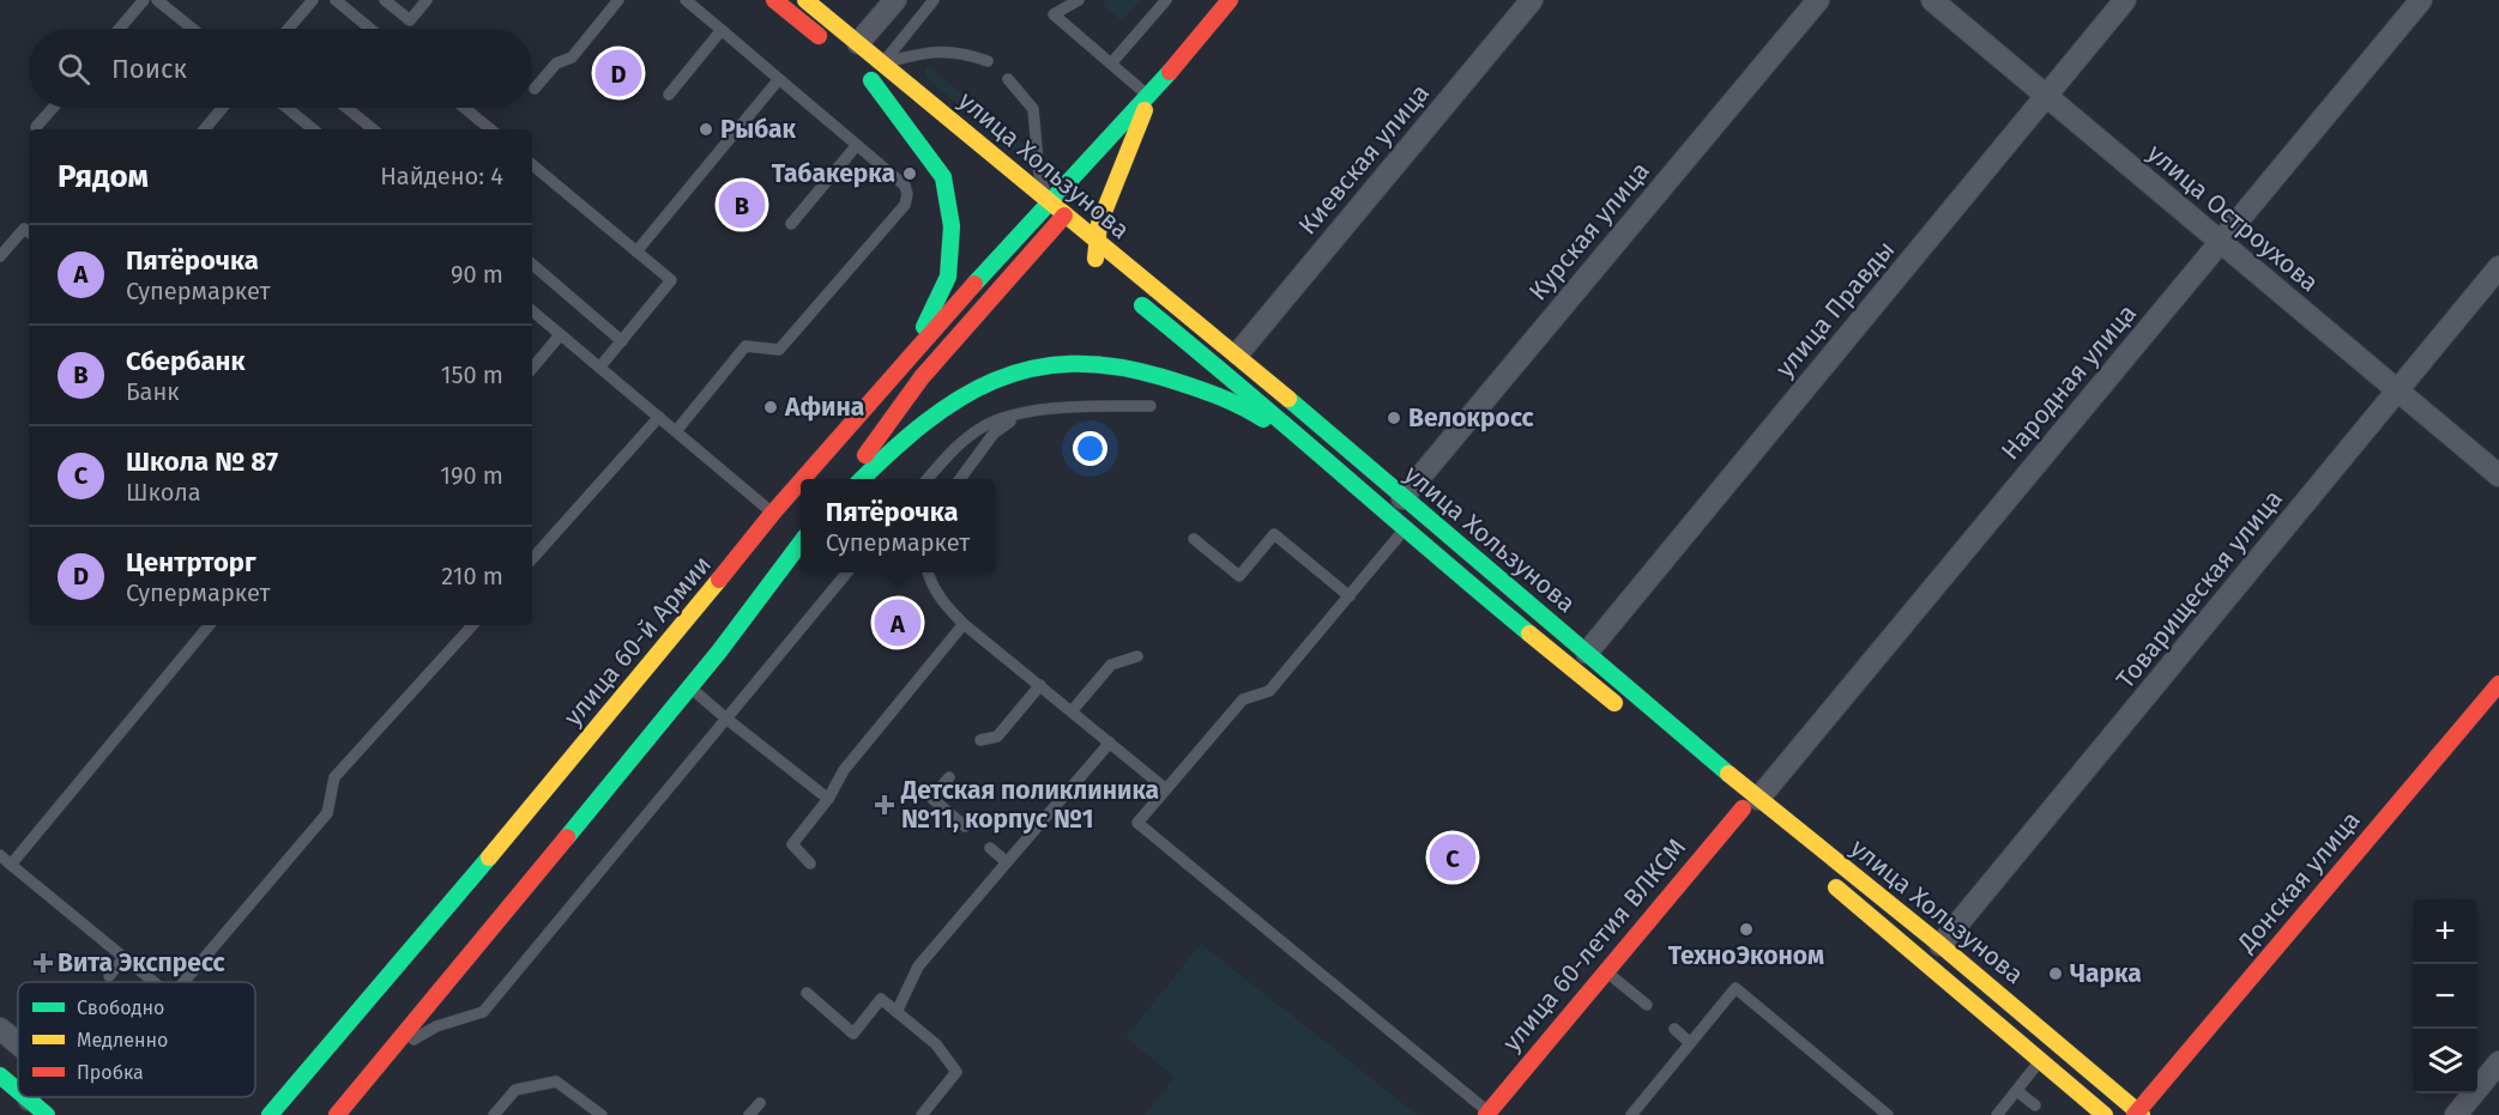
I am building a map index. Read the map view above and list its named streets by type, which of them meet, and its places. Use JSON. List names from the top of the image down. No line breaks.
{"streets":{"main road":["улица Хользунова","улица 60-й Армии","Донская улица","улица 60-летия ВЛКСМ"],"street":["Киевская улица","улица Остроухова","Курская улица","улица Правды","Народная улица","Товарищеская улица"]},"crossings":[["Киевская улица","улица Хользунова"],["улица Хользунова","Курская улица"],["улица Хользунова","улица Правды"],["улица Хользунова","Народная улица"],["улица Хользунова","Товарищеская улица"],["улица Хользунова","улица 60-й Армии"],["улица Хользунова","Донская улица"],["улица Хользунова","улица 60-летия ВЛКСМ"],["улица Остроухова","улица Правды"],["улица Остроухова","Народная улица"],["улица Остроухова","Товарищеская улица"],["Народная улица","улица 60-летия ВЛКСМ"]],"places":{"other":["Рыбак","Табакерка","Афина","Велокросс","ТехноЭконом","Чарка"],"health":["Детская поликлиника №11, корпус №1","Вита Экспресс"]},"legend":["Свободно","Медленно","Пробка"],"page":{"search":"Поиск","pins":["D","B","A","C"],"heading":["Рядом","Найдено: 4"],"list":[{"mark":"A","name":"Пятёрочка","note":"Супермаркет","value":"90 m"},{"mark":"B","name":"Сбербанк","note":"Банк","value":"150 m"},{"mark":"C","name":"Школа № 87","note":"Школа","value":"190 m"},{"mark":"D","name":"Центрторг","note":"Супермаркет","value":"210 m"}],"popup":["Пятёрочка","Супермаркет"],"map_buttons":["+","−"]}}
